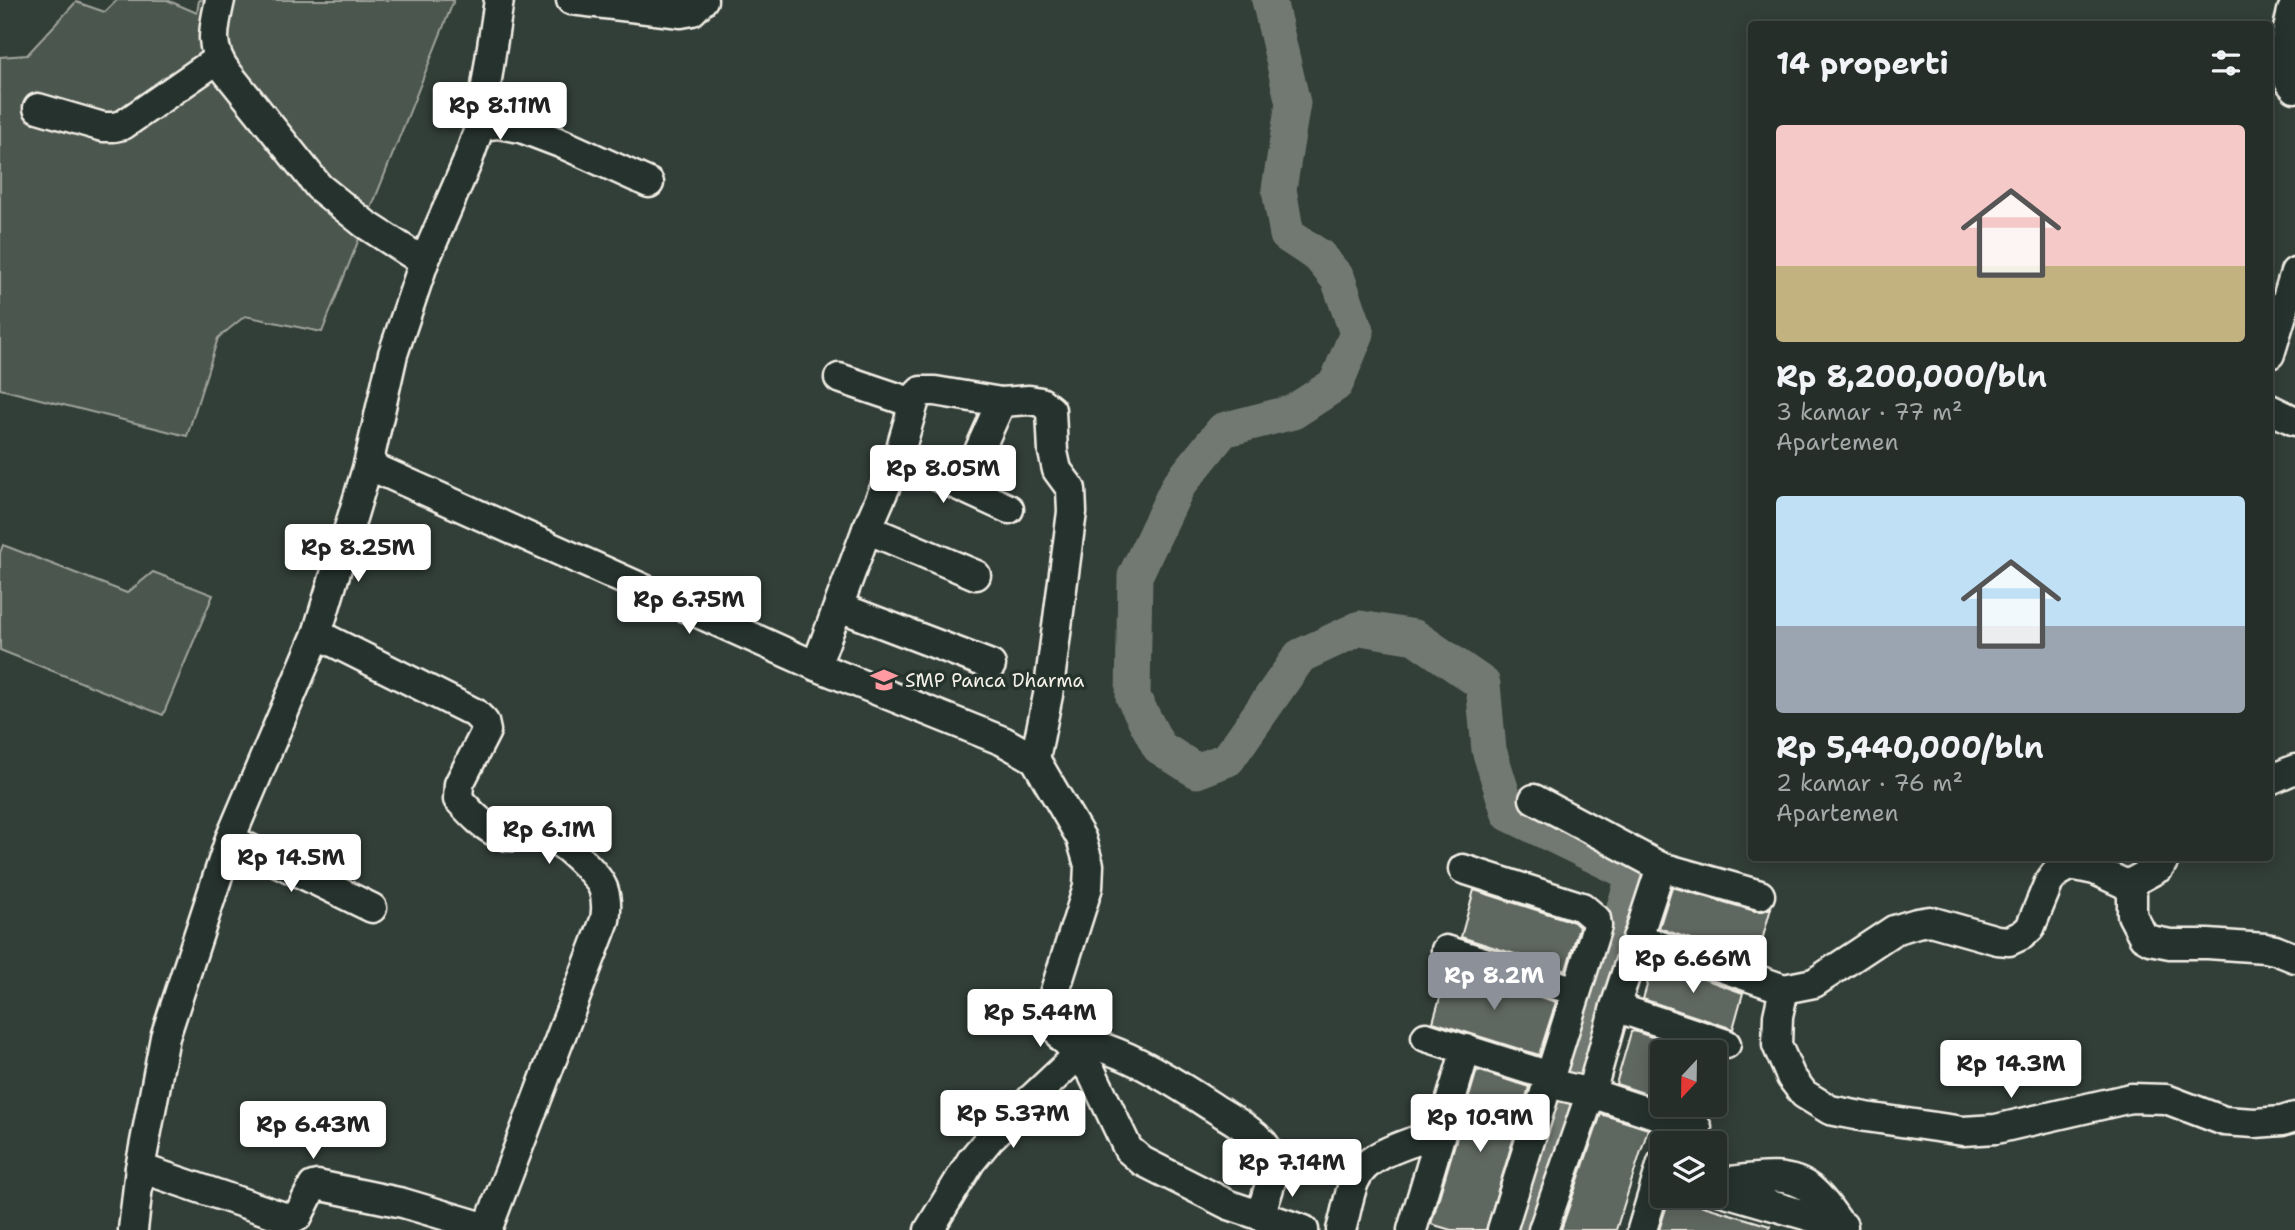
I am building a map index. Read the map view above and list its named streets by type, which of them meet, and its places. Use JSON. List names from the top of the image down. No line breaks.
{"places":{"school or university":["SMP Panca Dharma"]},"north":"bottom","page":{"heading":"14 properti","price":["Rp 8.11M","Rp 8.05M","Rp 8.25M","Rp 6.75M","Rp 6.1M","Rp 14.5M","Rp 6.66M","Rp 8.2M","Rp 5.44M","Rp 14.3M","Rp 5.37M","Rp 10.9M","Rp 6.43M","Rp 7.14M"],"list":[{"name":"Rp 8,200,000/bln","note":"3 kamar · 77 m² · Apartemen"},{"name":"Rp 5,440,000/bln","note":"2 kamar · 76 m² · Apartemen"}]}}
